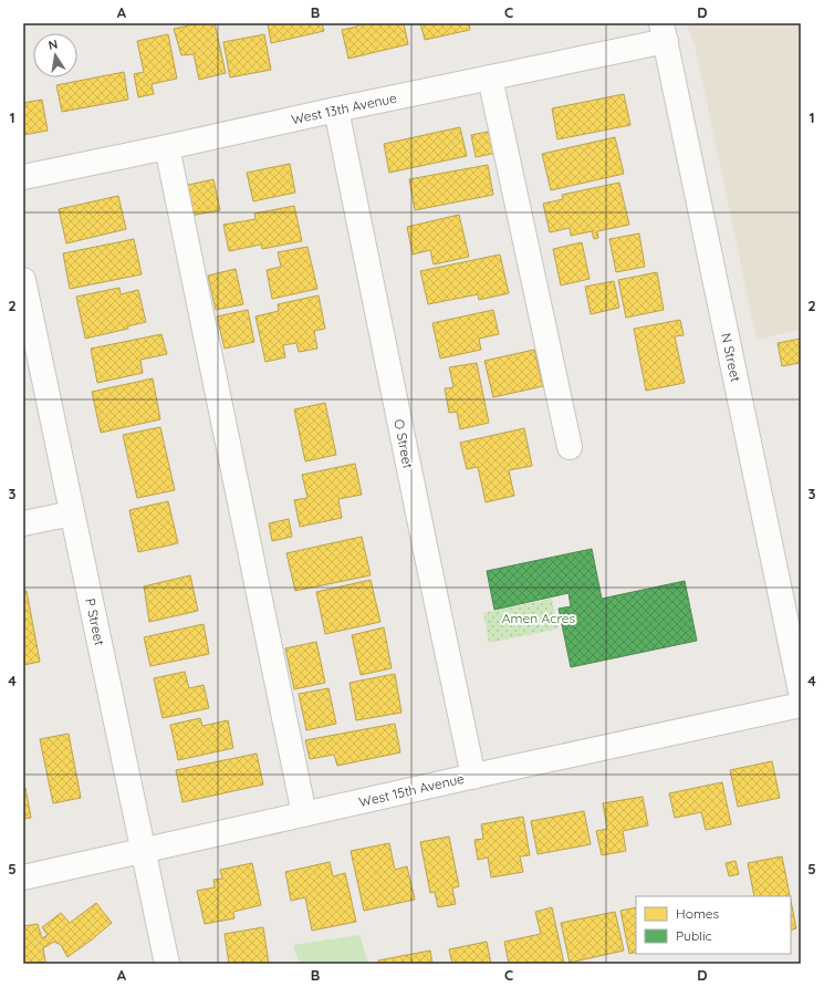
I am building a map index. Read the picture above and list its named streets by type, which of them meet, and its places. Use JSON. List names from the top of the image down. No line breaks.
{"streets":{"street":["West 13th Avenue","N Street","O Street","P Street","West 15th Avenue"]},"crossings":[["West 13th Avenue","N Street"],["West 13th Avenue","O Street"],["O Street","West 15th Avenue"],["P Street","West 15th Avenue"]],"parks":["Amen Acres"],"legend":["Homes","Public"],"north":"top","grid":{"columns":["A","B","C","D"],"rows":["1","2","3","4","5"]}}
